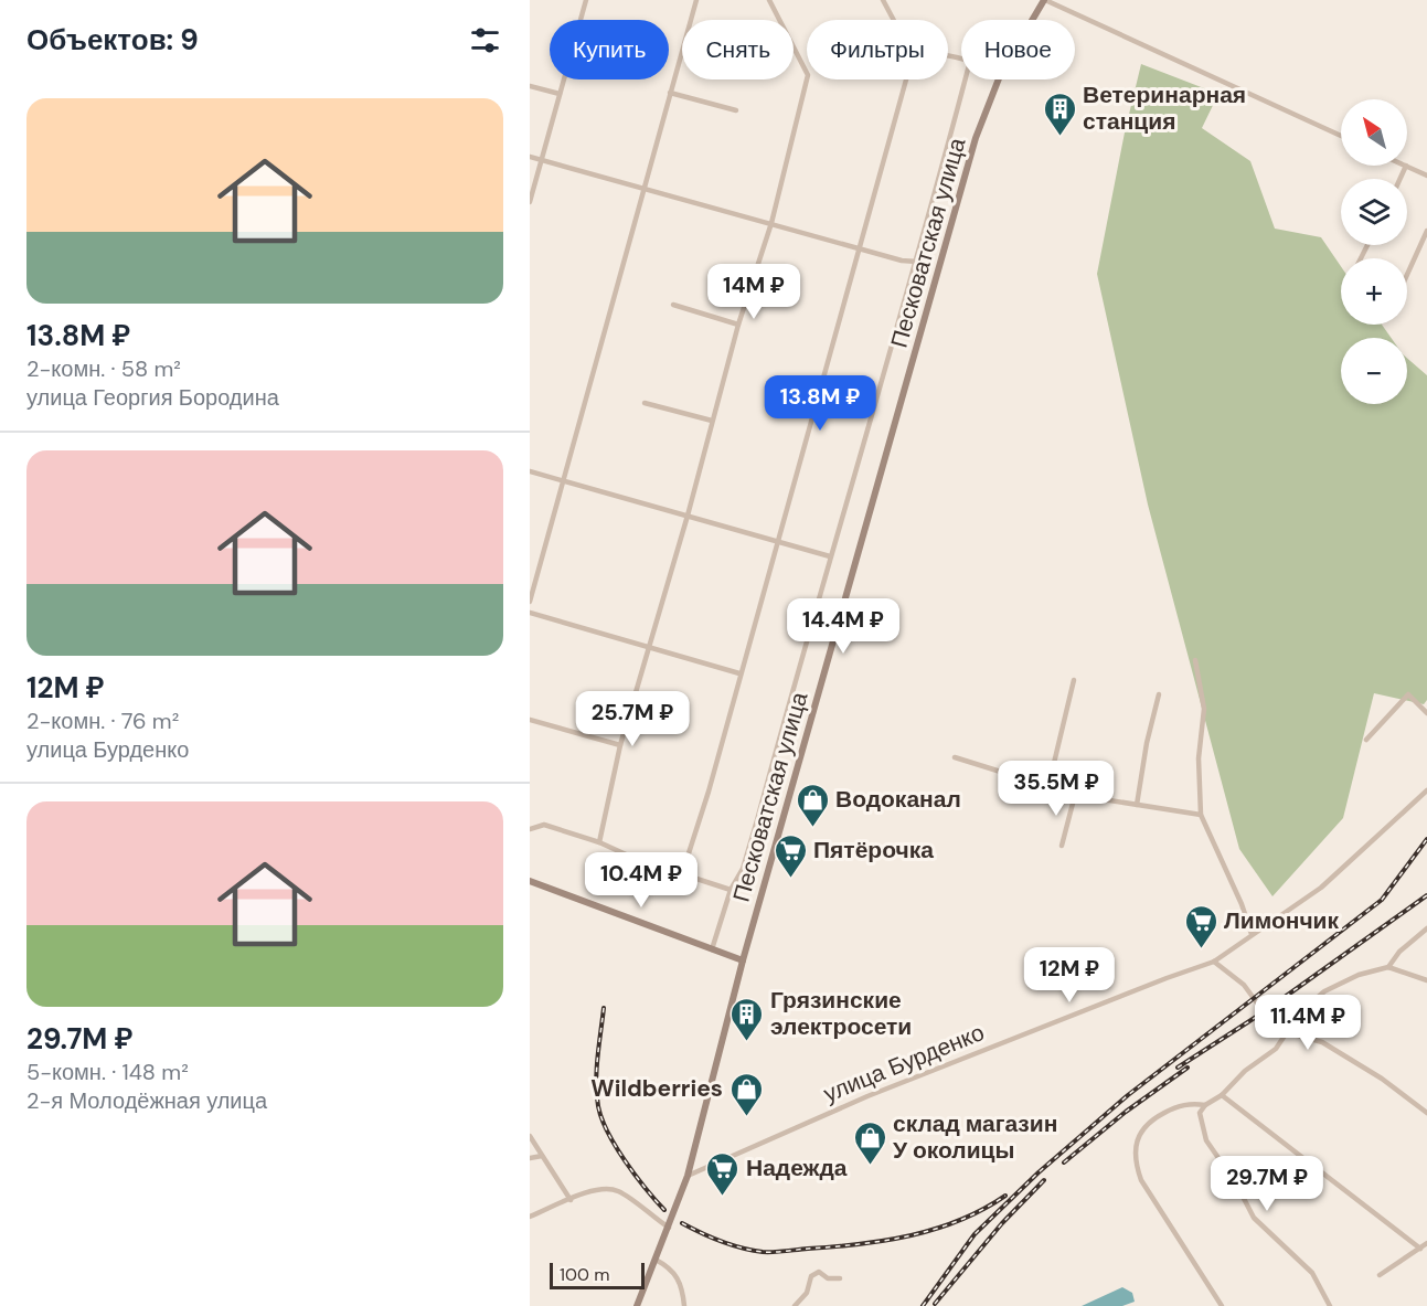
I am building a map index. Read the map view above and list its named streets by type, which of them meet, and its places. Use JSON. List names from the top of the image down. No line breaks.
{"streets":{"main road":["Песковатская улица"],"street":["улица Бурденко"]},"crossings":[["Песковатская улица","улица Бурденко"]],"places":{"building":["Ветеринарная станция","Грязинские электросети"],"shop":["Водоканал","Wildberries","склад магазин У околицы"],"supermarket":["Пятёрочка","Лимончик","Надежда"]},"scale_bar":"100 m","north":"top left","page":{"heading":"Объектов: 9","chip":["Купить","Снять","Фильтры","Новое"],"list":[{"name":"13.8M ₽","note":"2-комн. · 58 m² · улица Георгия Бородина"},{"name":"12M ₽","note":"2-комн. · 76 m² · улица Бурденко"},{"name":"29.7M ₽","note":"5-комн. · 148 m² · 2-я Молодёжная улица"}],"map_buttons":["+","−"],"price":["14M ₽","13.8M ₽","14.4M ₽","25.7M ₽","35.5M ₽","10.4M ₽","12M ₽","11.4M ₽","29.7M ₽"],"scale":"100 m"}}
